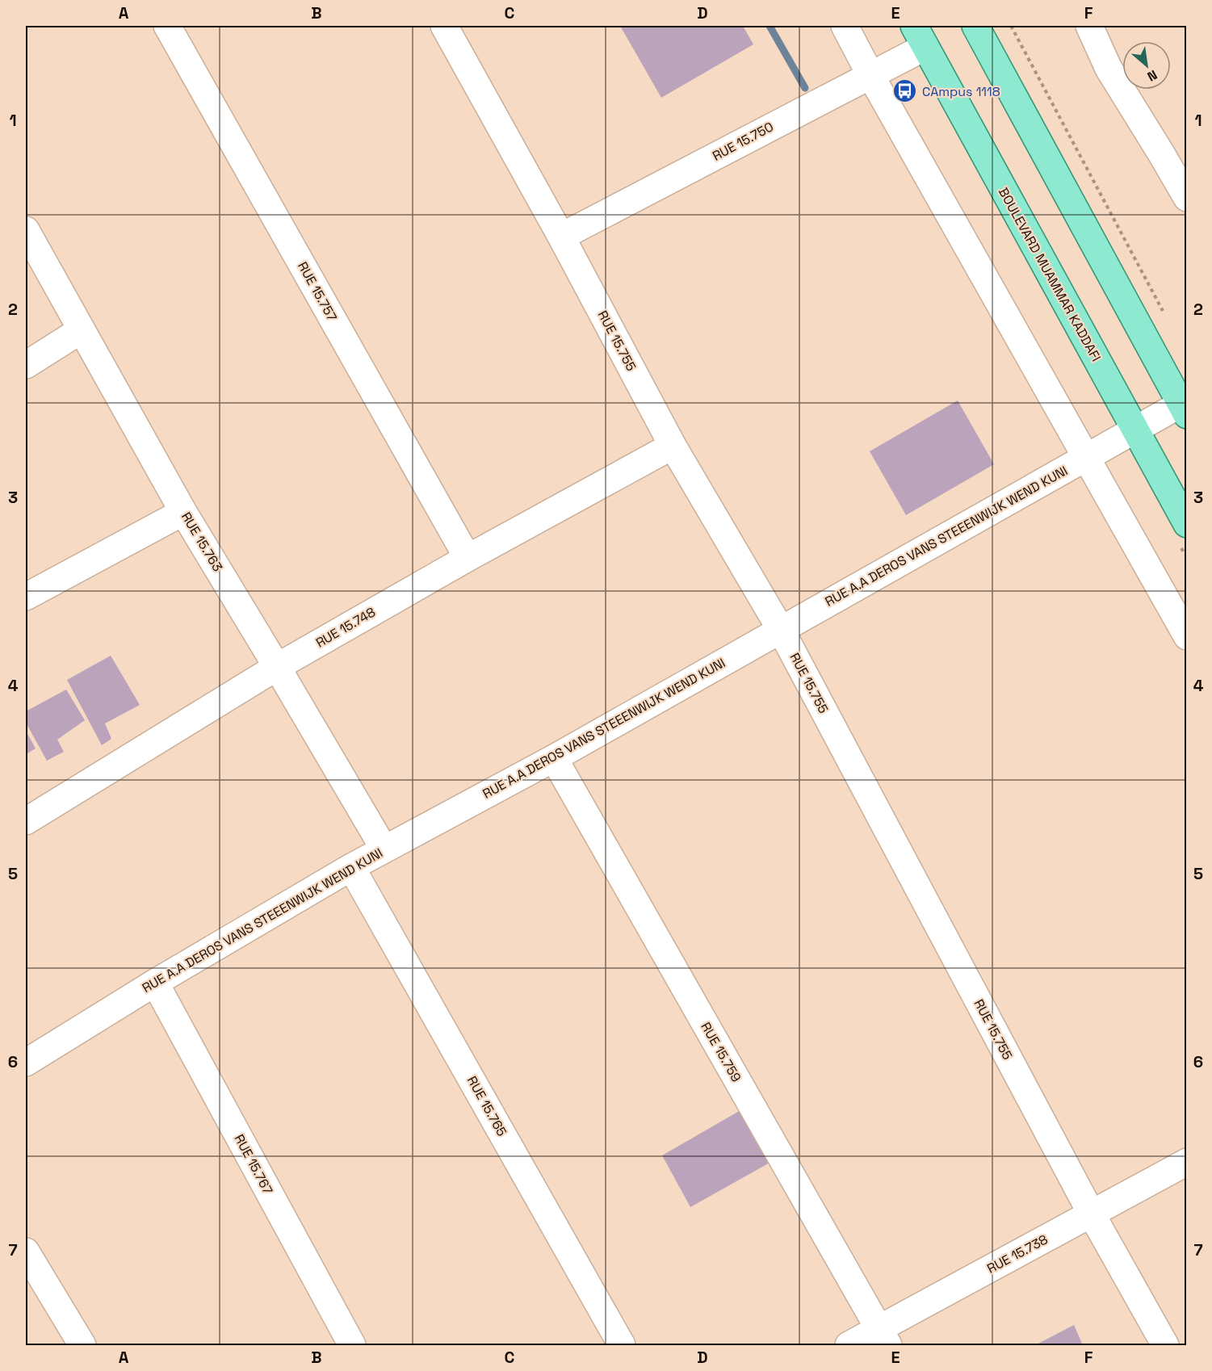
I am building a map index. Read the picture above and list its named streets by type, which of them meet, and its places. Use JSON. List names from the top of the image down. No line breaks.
{"streets":{"main road":["BOULEVARD MUAMMAR KADDAFI"],"street":["RUE 15.750","RUE 15.757","RUE 15.755","RUE A.A DEROS VANS STEEENWIJK WEND KUNI","RUE 15.763","RUE 15.748","RUE 15.759","RUE 15.765","RUE 15.767","RUE 15.738"]},"crossings":[["RUE 15.750","BOULEVARD MUAMMAR KADDAFI"],["RUE 15.750","RUE 15.755"],["BOULEVARD MUAMMAR KADDAFI","RUE A.A DEROS VANS STEEENWIJK WEND KUNI"],["RUE 15.757","RUE 15.748"],["RUE 15.755","RUE A.A DEROS VANS STEEENWIJK WEND KUNI"],["RUE 15.755","RUE 15.748"],["RUE 15.755","RUE 15.738"],["RUE A.A DEROS VANS STEEENWIJK WEND KUNI","RUE 15.763"],["RUE A.A DEROS VANS STEEENWIJK WEND KUNI","RUE 15.759"],["RUE A.A DEROS VANS STEEENWIJK WEND KUNI","RUE 15.765"],["RUE A.A DEROS VANS STEEENWIJK WEND KUNI","RUE 15.767"],["RUE 15.763","RUE 15.748"],["RUE 15.759","RUE 15.738"]],"places":{"bus stop":["CAmpus 1118"]},"north":"bottom right","grid":{"columns":["A","B","C","D","E","F"],"rows":["1","2","3","4","5","6","7"]}}
